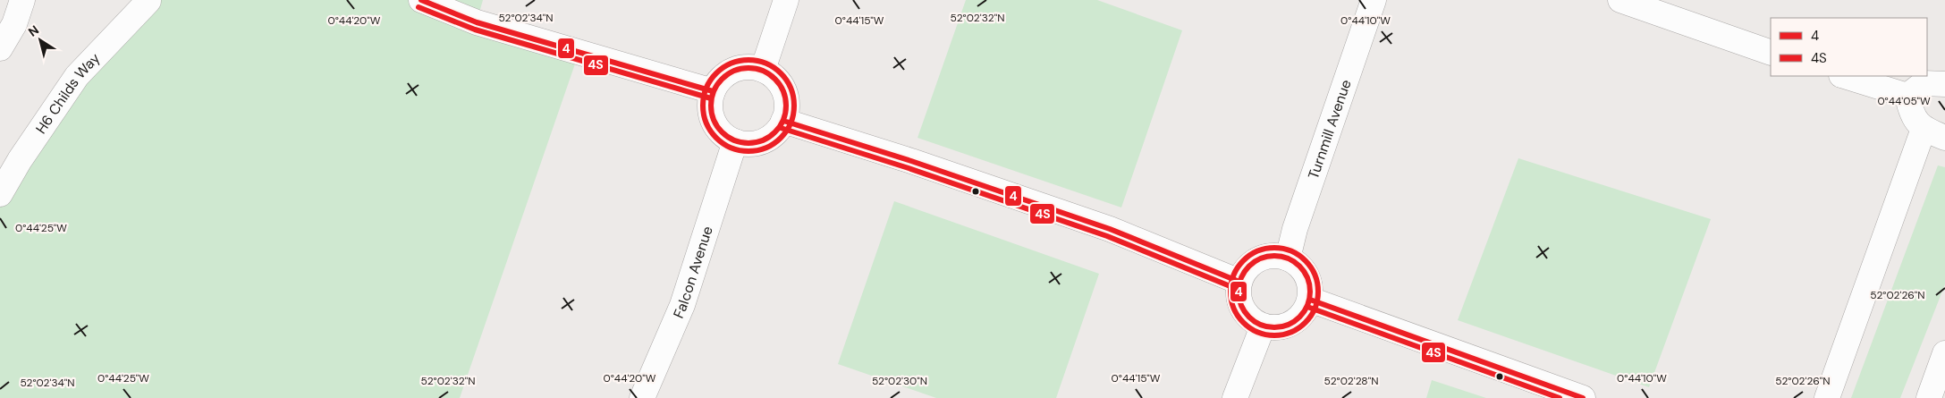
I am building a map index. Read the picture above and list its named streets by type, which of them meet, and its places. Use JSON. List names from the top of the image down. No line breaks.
{"streets":{"street":["H6 Childs Way","Turnmill Avenue","Falcon Avenue"]},"lines":["transit line 4","transit line 4S"],"legend":["4","4S"],"north":"top left","coordinates":["52°02'34\"N","52°02'32\"N","0°44'20\"W","0°44'15\"W","0°44'10\"W","0°44'05\"W","0°44'25\"W","52°02'26\"N","52°02'30\"N","52°02'28\"N"]}
